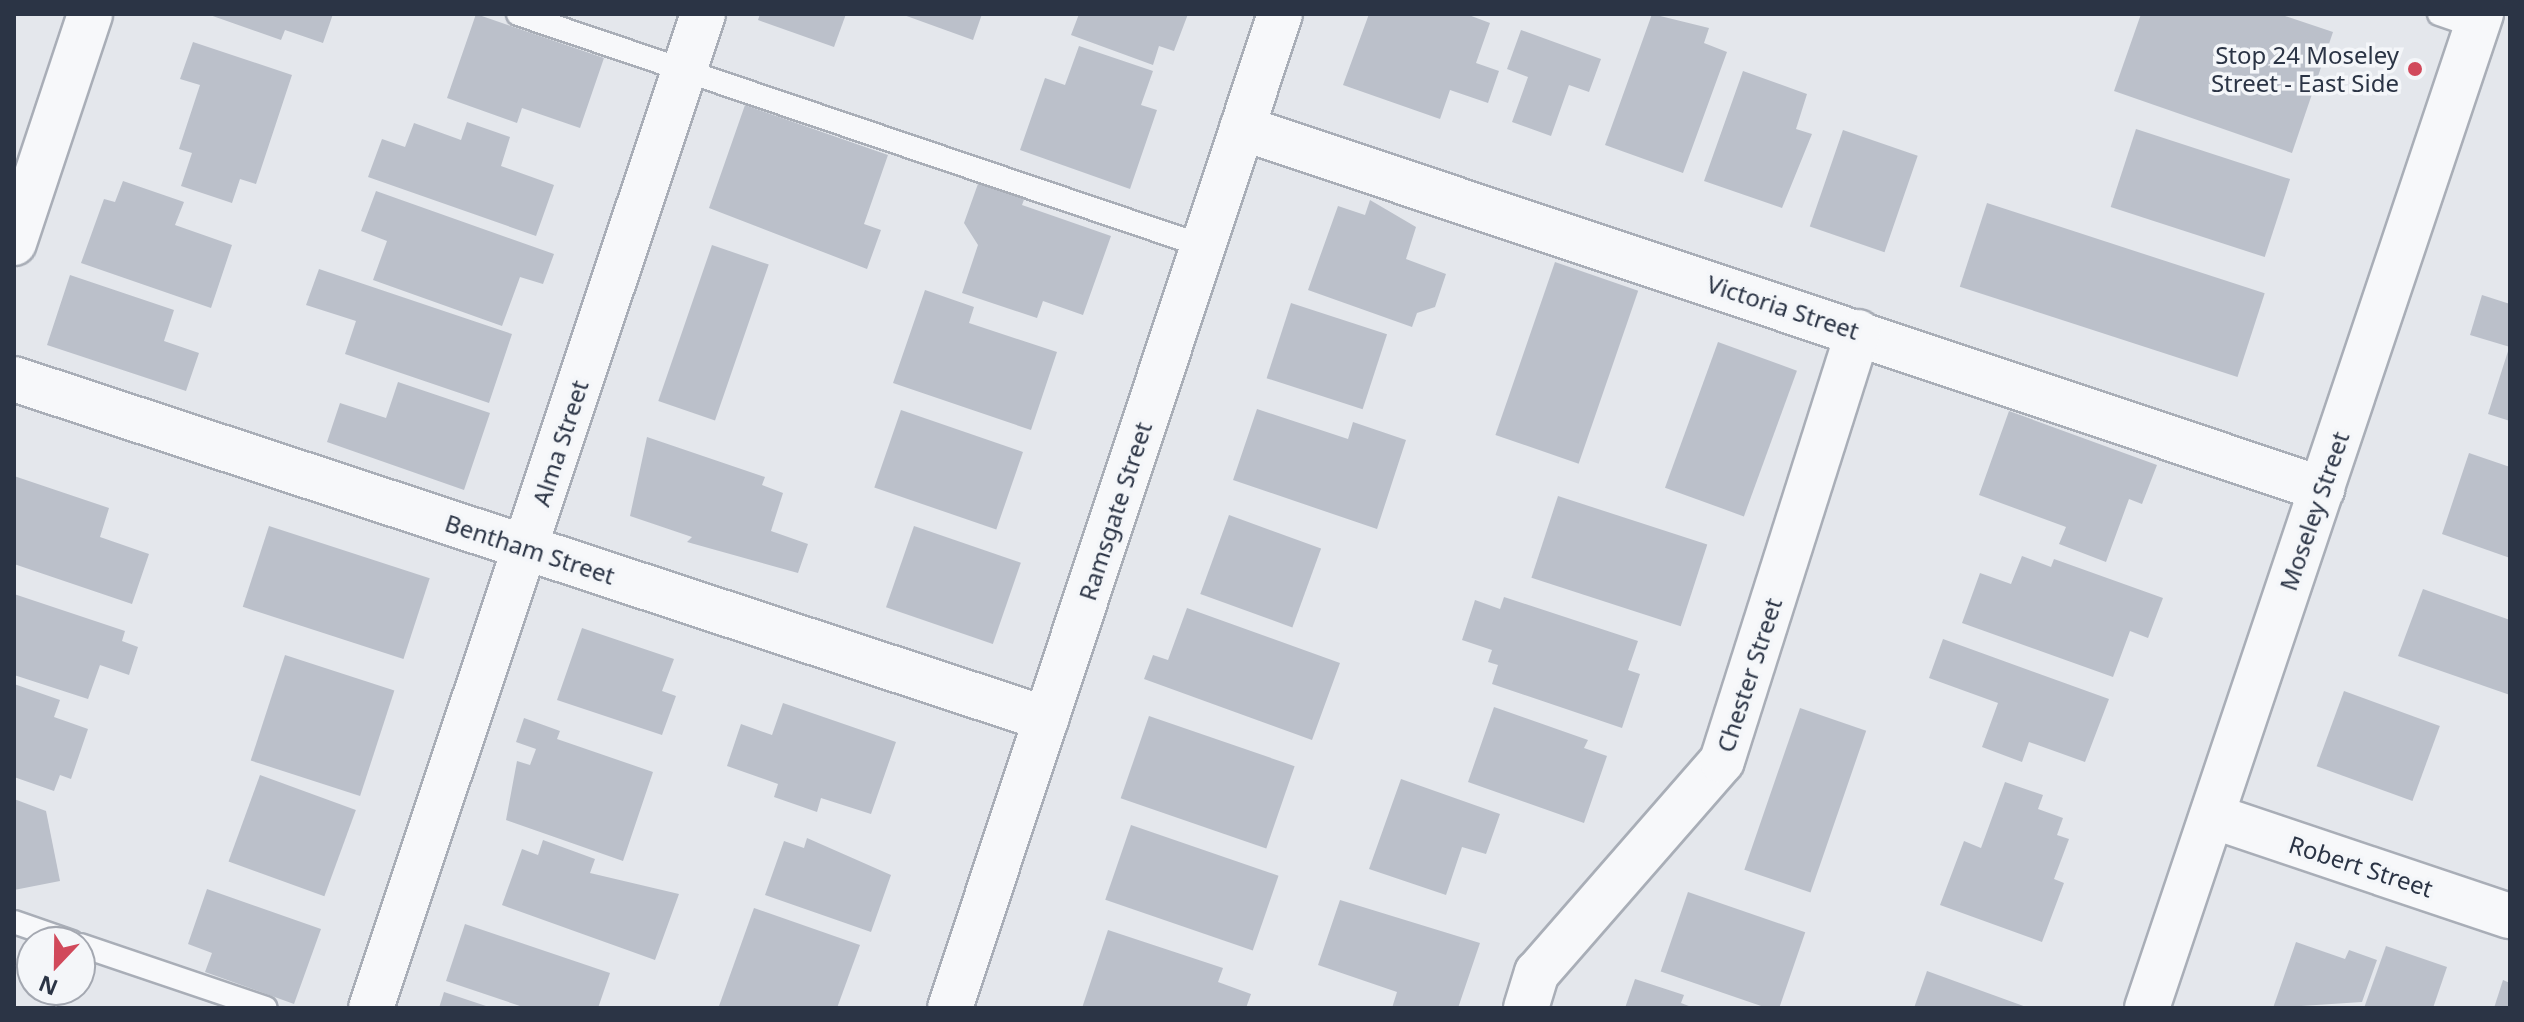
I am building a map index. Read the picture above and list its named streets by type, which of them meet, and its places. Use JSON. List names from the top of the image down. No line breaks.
{"streets":{"street":["Victoria Street","Alma Street","Ramsgate Street","Moseley Street","Bentham Street","Chester Street","Robert Street"]},"crossings":[["Victoria Street","Ramsgate Street"],["Victoria Street","Moseley Street"],["Victoria Street","Chester Street"],["Alma Street","Bentham Street"],["Ramsgate Street","Bentham Street"],["Moseley Street","Robert Street"]],"places":["Stop 24 Moseley Street - East Side"],"north":"bottom"}
